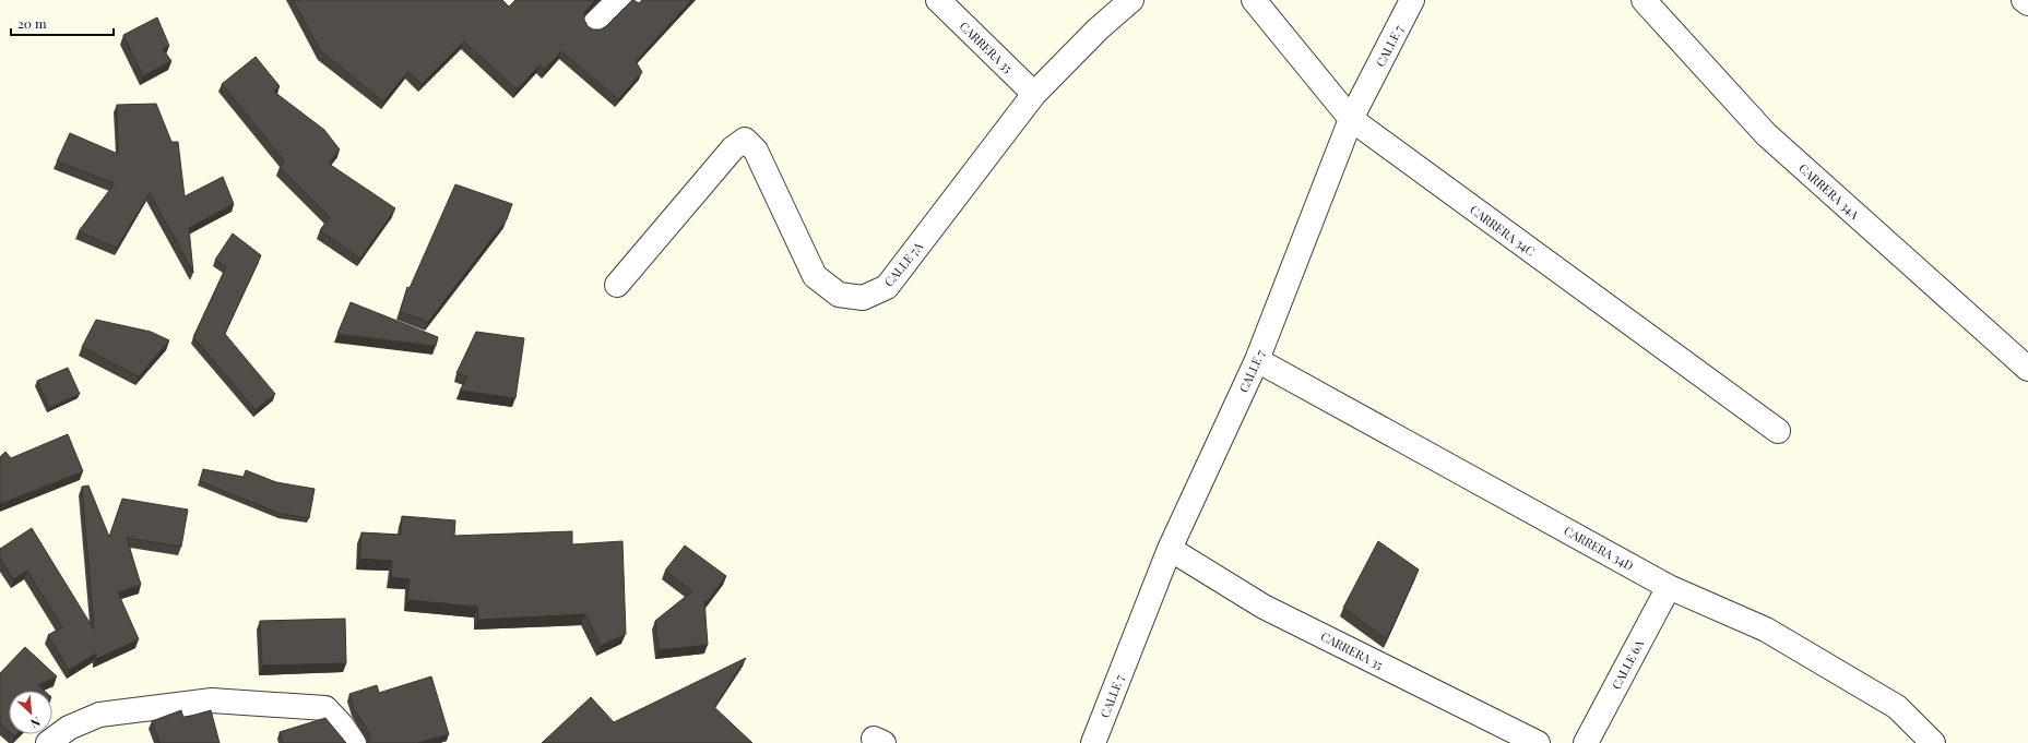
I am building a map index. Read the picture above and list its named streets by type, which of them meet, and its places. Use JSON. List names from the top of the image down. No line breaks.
{"streets":{"street":["CALLE 7","CARRERA 35","CARRERA 34A","CARRERA 34C","CALLE 7A","CARRERA 34D","CALLE 6A"]},"crossings":[["CALLE 7","CARRERA 35"],["CALLE 7","CARRERA 34C"],["CALLE 7","CARRERA 34D"],["CARRERA 35","CALLE 7A"],["CARRERA 34D","CALLE 6A"]],"scale_bar":"20 m","north":"bottom right"}
